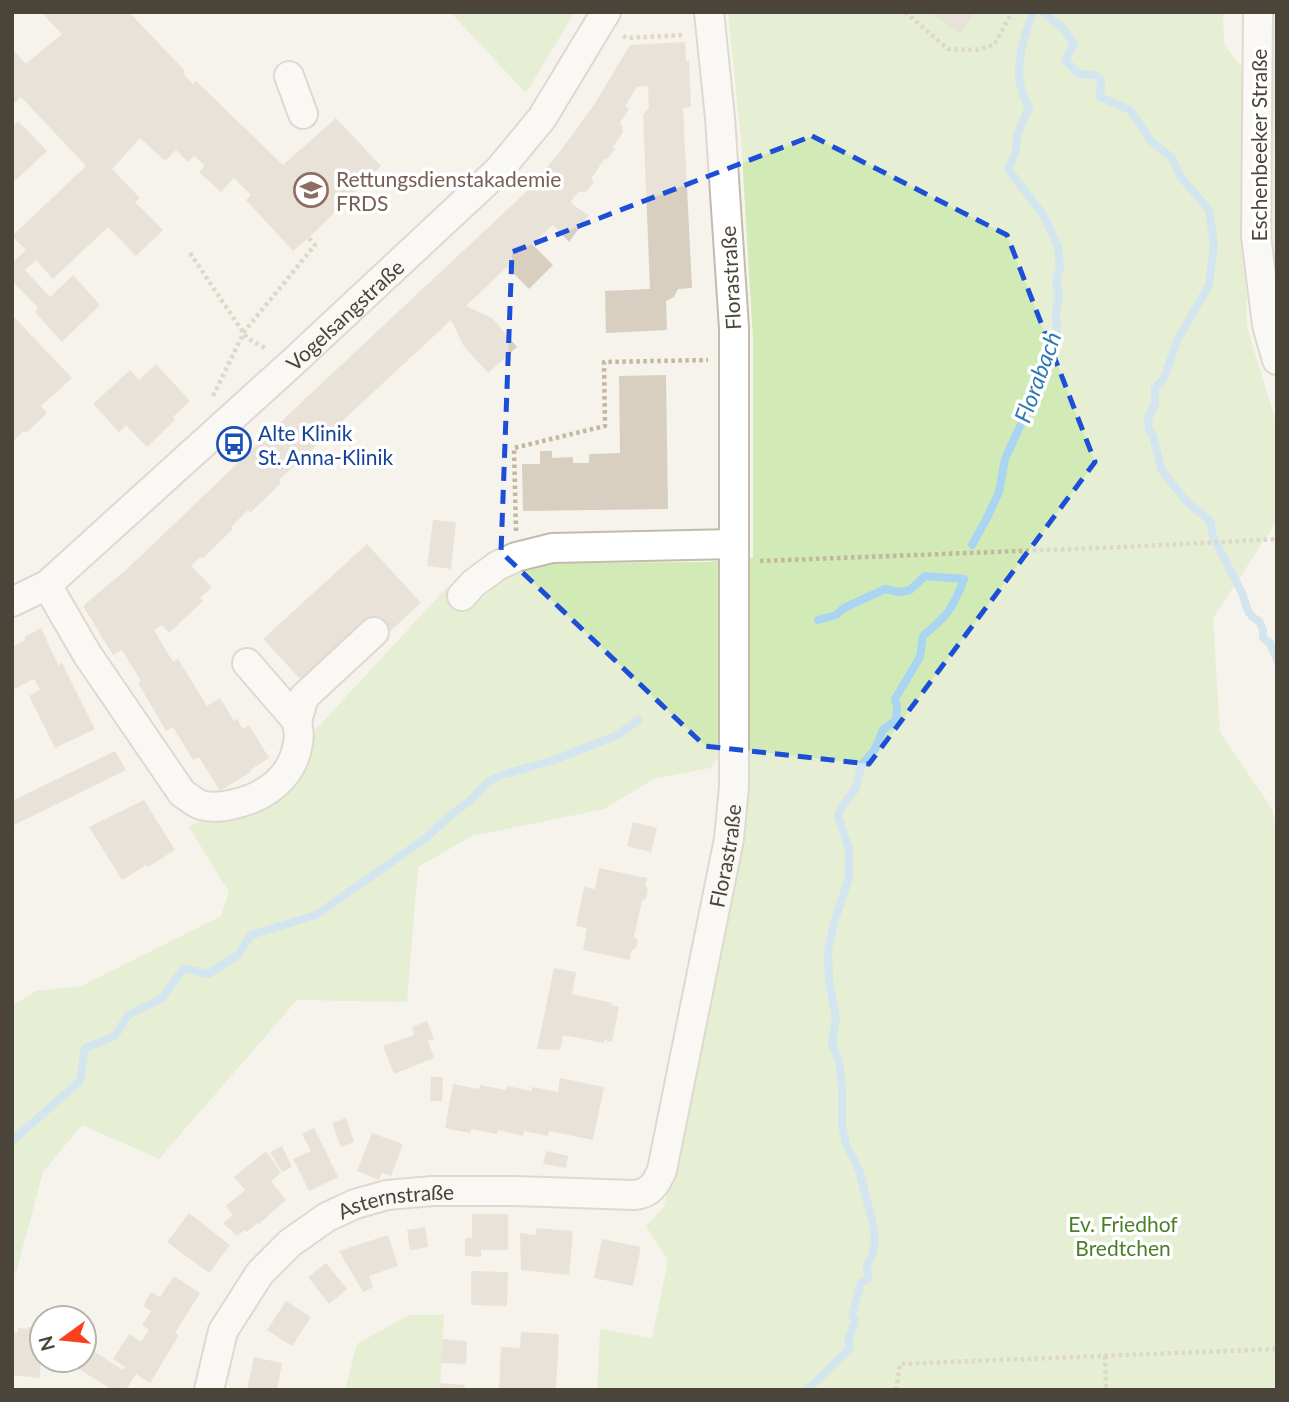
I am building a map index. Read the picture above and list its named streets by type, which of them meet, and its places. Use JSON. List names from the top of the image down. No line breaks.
{"streets":{"street":["Eschenbeeker Straße","Florastraße","Vogelsangstraße","Asternstraße"]},"crossings":[["Florastraße","Asternstraße"]],"water":["Florabach"],"parks":["Ev. Friedhof Bredtchen"],"places":{"school or university":["Rettungsdienstakademie FRDS"],"bus stop":["Alte Klinik St. Anna-Klinik"]},"north":"left"}
